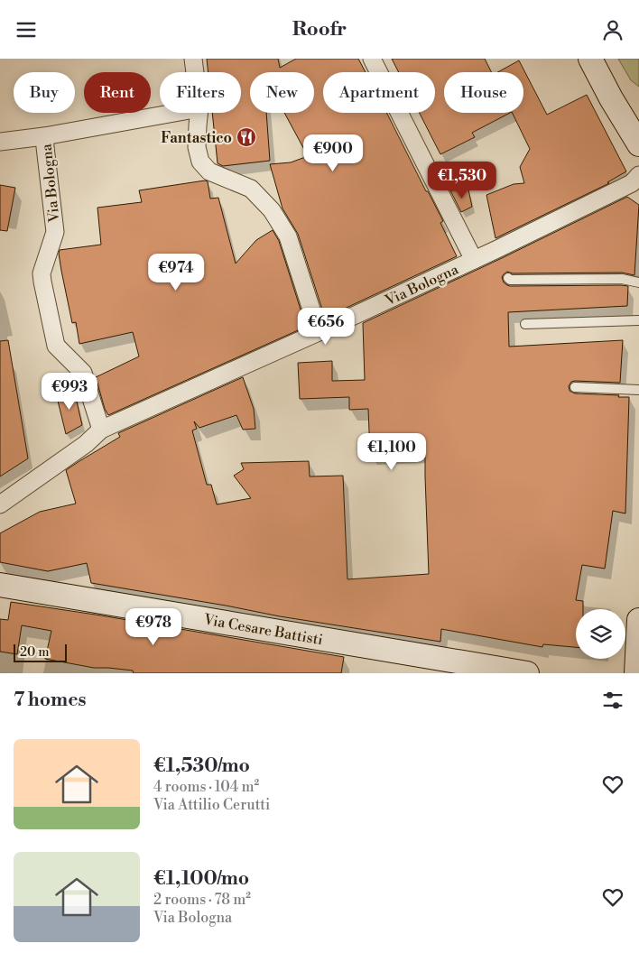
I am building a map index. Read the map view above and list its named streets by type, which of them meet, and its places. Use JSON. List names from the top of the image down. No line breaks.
{"streets":{"street":["Via Bologna","Via Cesare Battisti"]},"places":{"restaurant":["Fantastico"]},"scale_bar":"20 m","page":{"header":"Roofr","chip":["Buy","Rent","Filters","New","Apartment","House"],"price":["€900","€1,530","€974","€656","€993","€1,100","€978"],"scale":"20 m","heading":"7 homes","list":[{"name":"€1,530/mo","note":"4 rooms · 104 m² · Via Attilio Cerutti"},{"name":"€1,100/mo","note":"2 rooms · 78 m² · Via Bologna"}]}}
